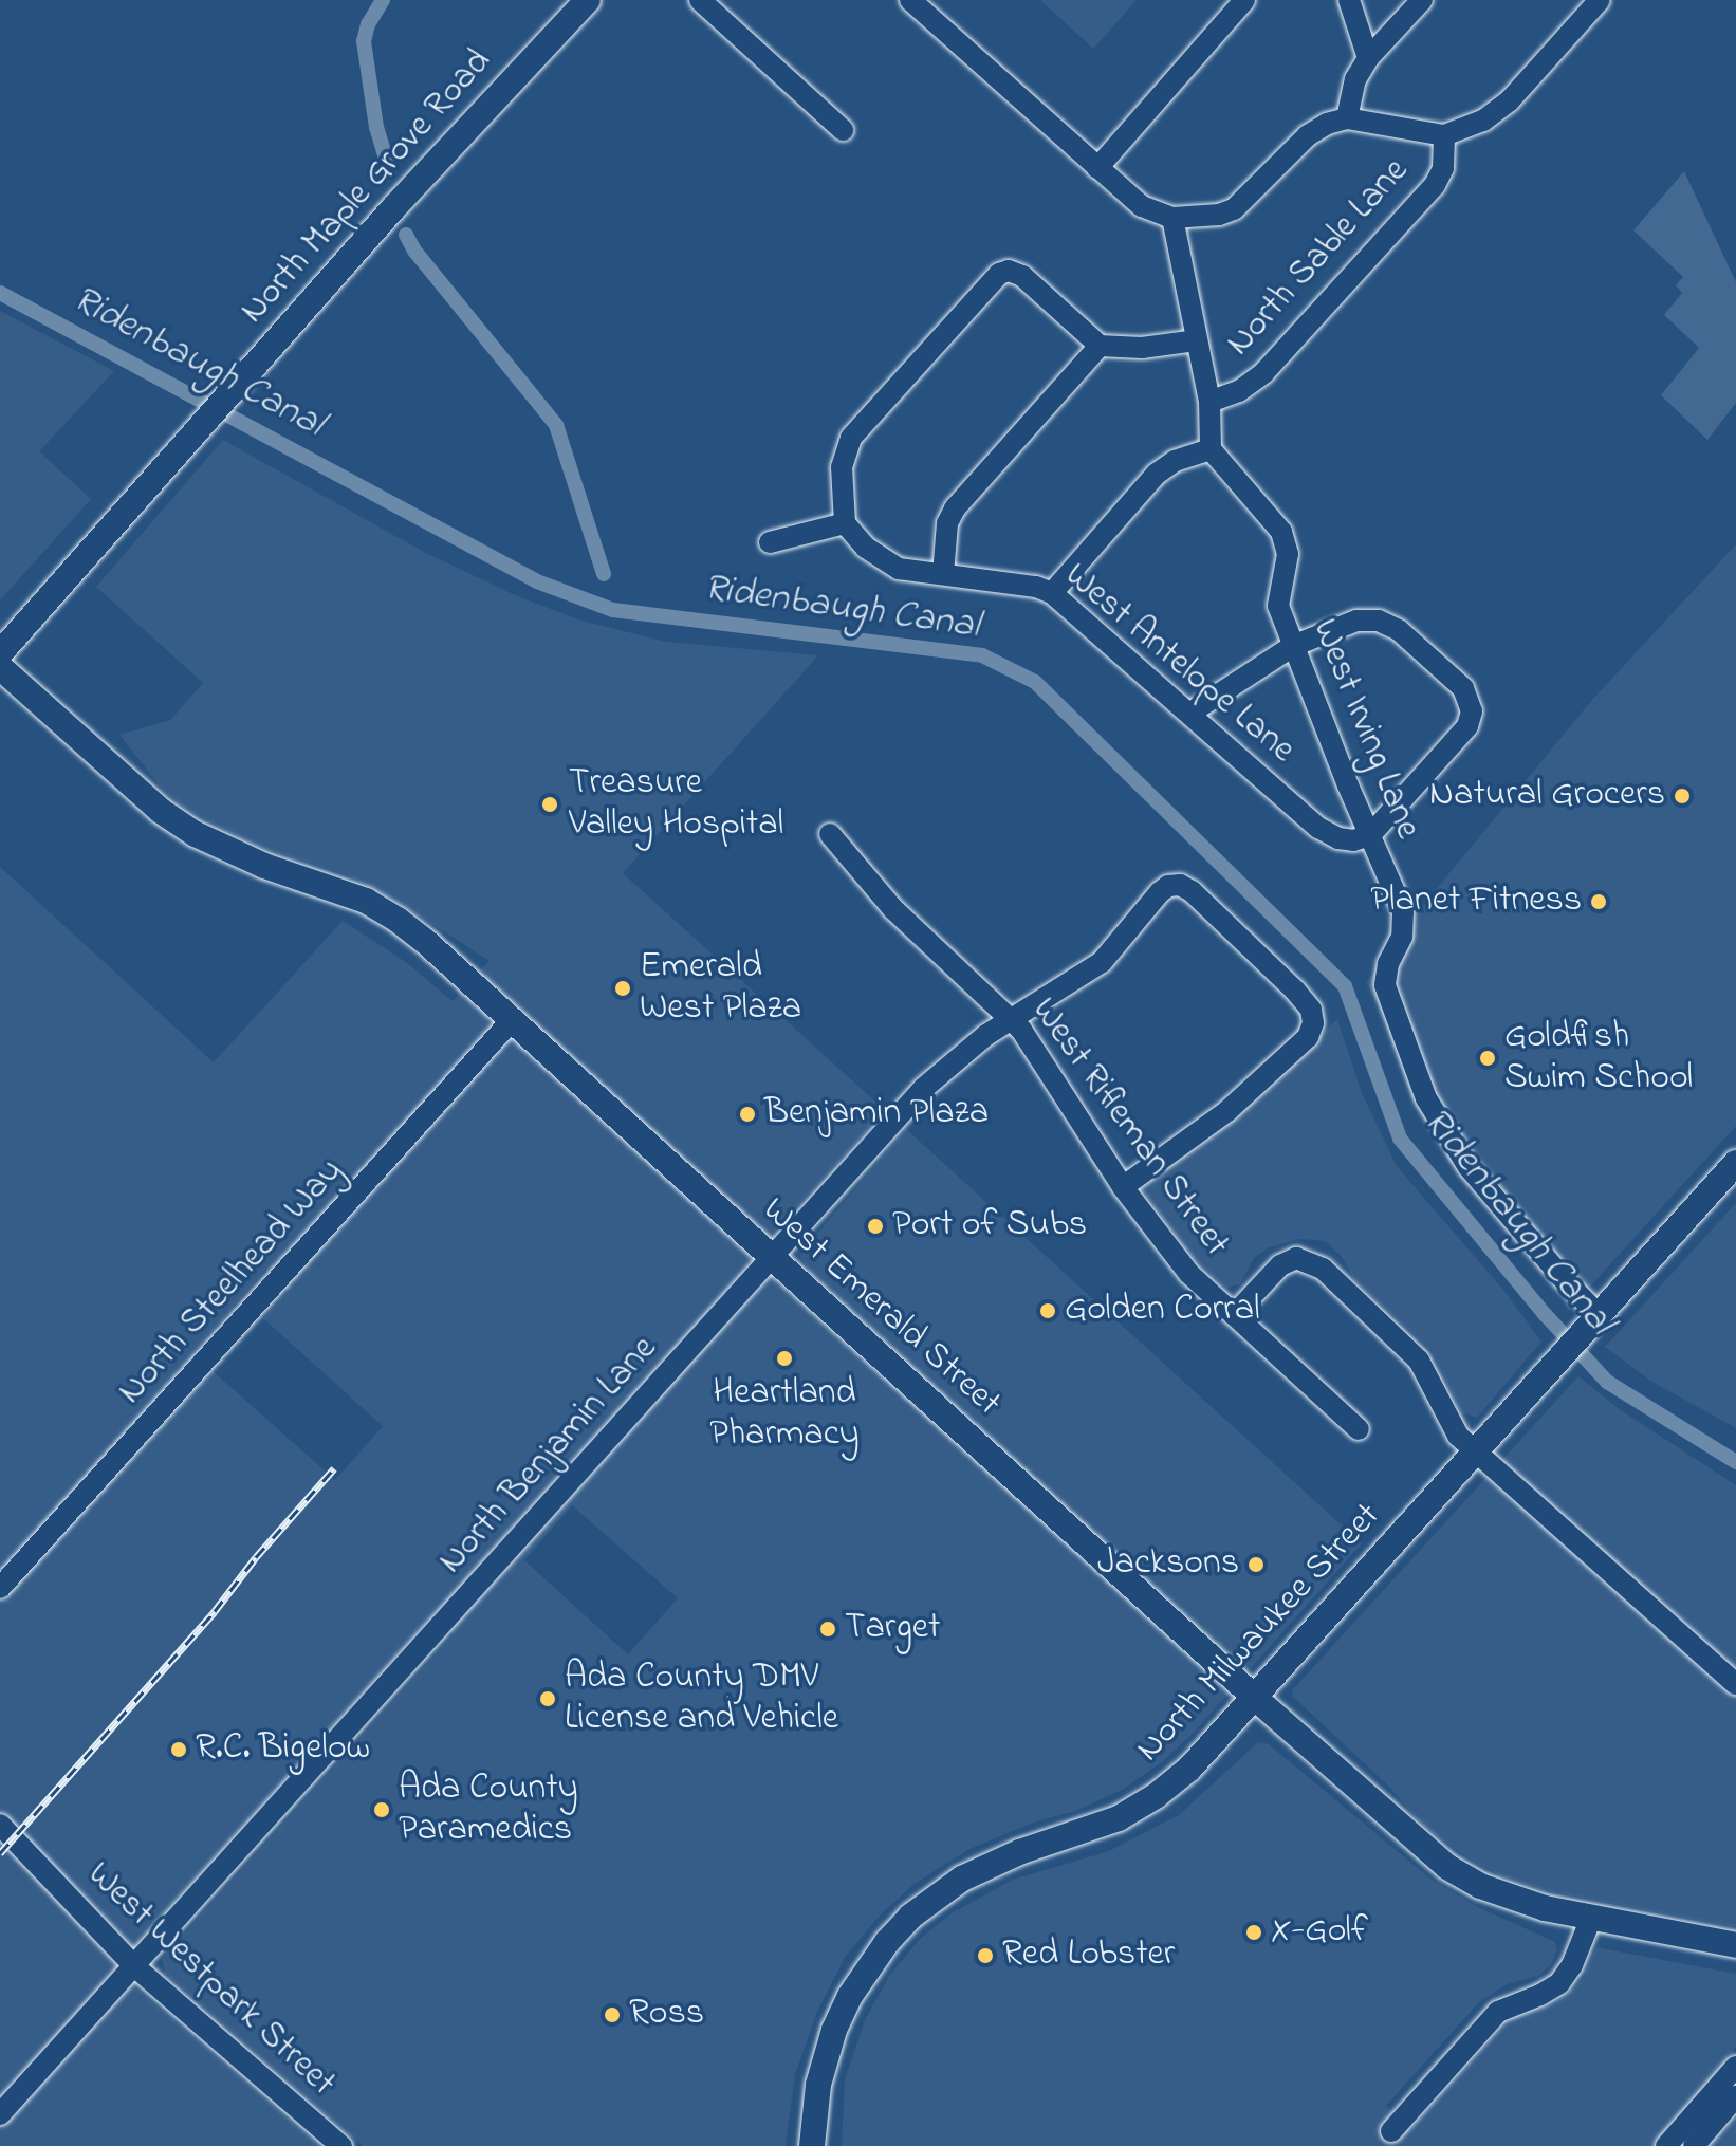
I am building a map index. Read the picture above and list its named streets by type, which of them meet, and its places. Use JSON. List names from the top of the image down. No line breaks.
{"streets":{"main road":["North Maple Grove Road","West Emerald Street","North Milwaukee Street"],"street":["North Sable Lane","West Antelope Lane","West Irving Lane","West Rifleman Street","North Steelhead Way","North Benjamin Lane","West Westpark Street"]},"crossings":[["West Antelope Lane","West Irving Lane"],["West Irving Lane","North Milwaukee Street"],["West Rifleman Street","North Benjamin Lane"],["West Rifleman Street","North Milwaukee Street"],["North Steelhead Way","West Emerald Street"],["West Emerald Street","North Benjamin Lane"],["West Emerald Street","North Milwaukee Street"],["North Benjamin Lane","West Westpark Street"]],"water":["Ridenbaugh Canal"],"places":["Natural Grocers","Treasure Valley Hospital","Planet Fitness","Emerald West Plaza","Goldfish Swim School","Benjamin Plaza","Port of Subs","Golden Corral","Heartland Pharmacy","Jacksons","Target","Ada County DMV License and Vehicle","R.C. Bigelow","Ada County Paramedics","X-Golf","Red Lobster","Ross"]}
